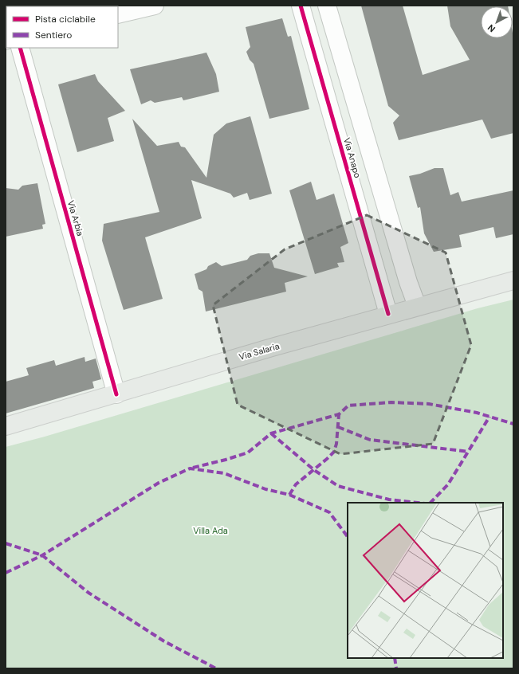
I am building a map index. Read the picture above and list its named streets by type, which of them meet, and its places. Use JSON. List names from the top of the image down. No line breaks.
{"streets":{"main road":["Via Salaria"],"street":["Via Anapo","Via Arbia"]},"crossings":[["Via Anapo","Via Salaria"],["Via Arbia","Via Salaria"]],"parks":["Villa Ada"],"legend":["Pista ciclabile","Sentiero"],"north":"bottom left"}
